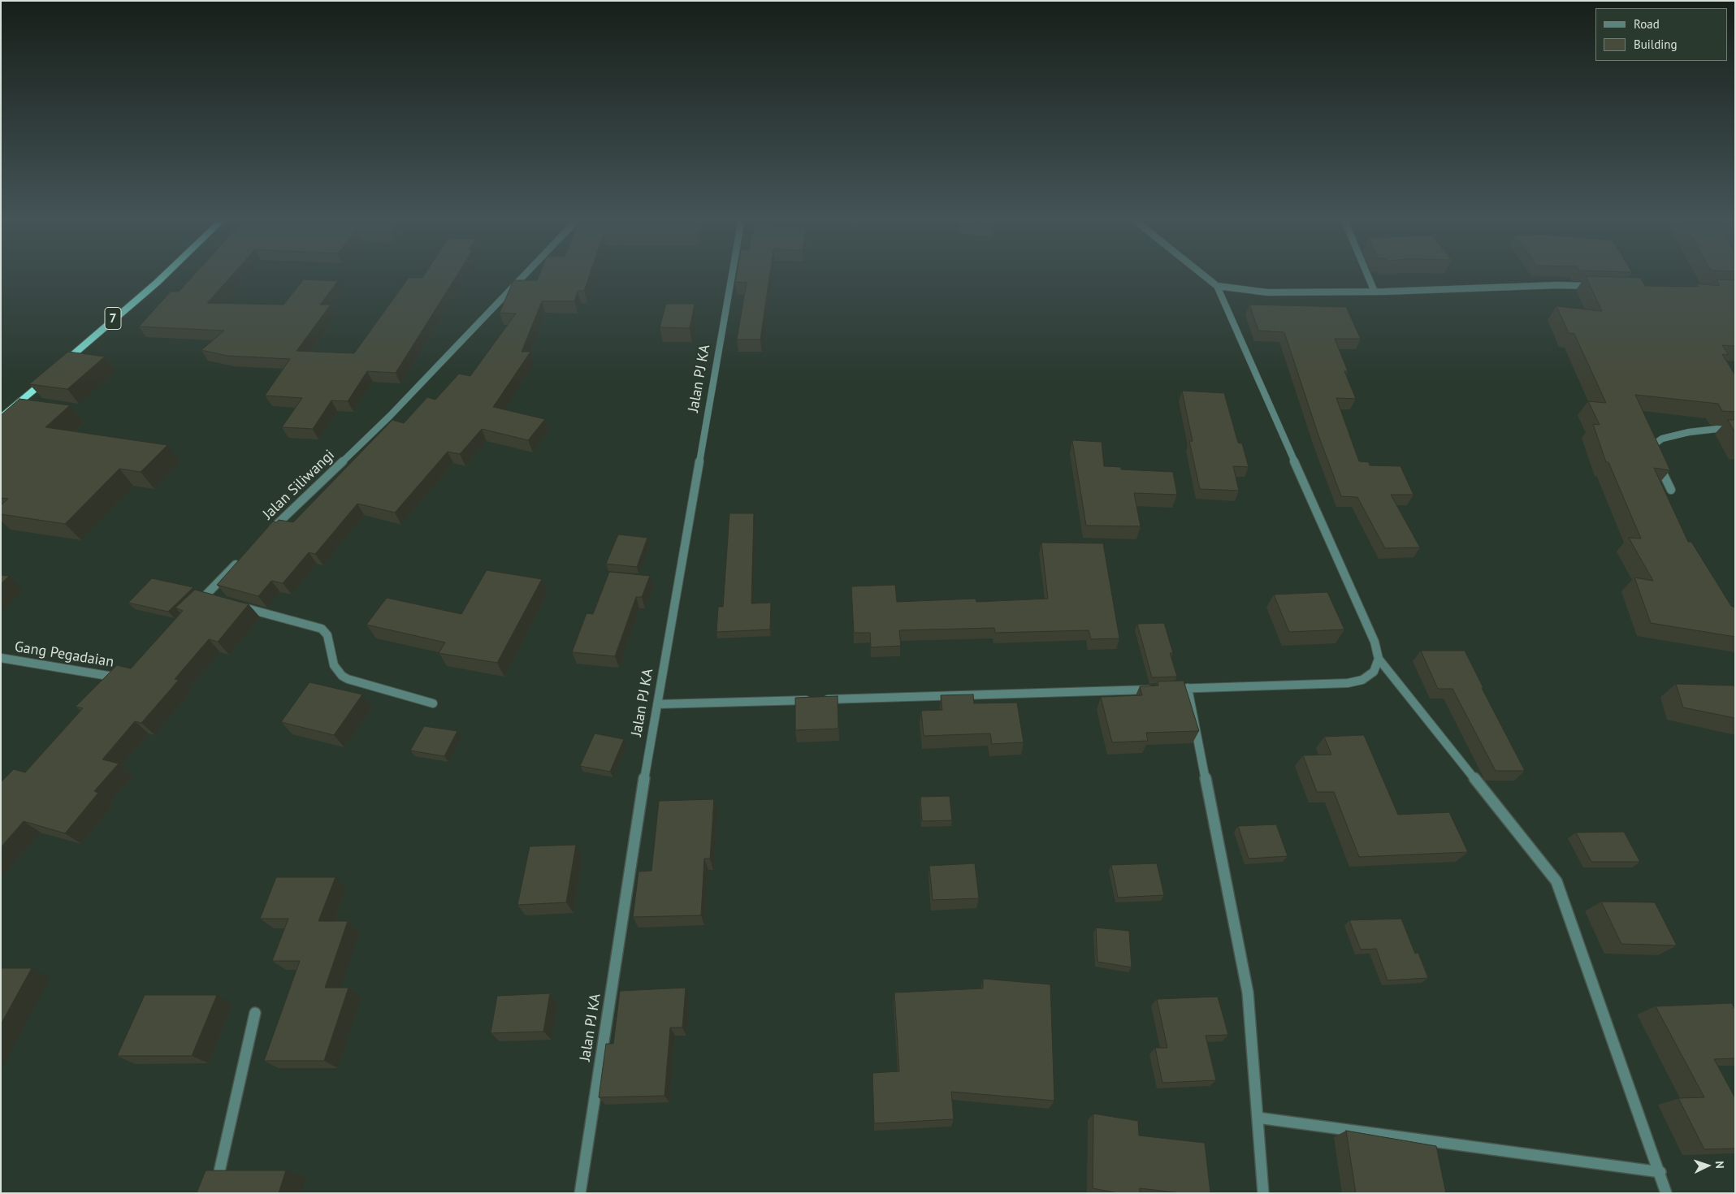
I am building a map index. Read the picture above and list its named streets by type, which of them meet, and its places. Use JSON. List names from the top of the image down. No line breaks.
{"streets":{"highway":["7"],"street":["Jalan PJ KA","Jalan Siliwangi","Gang Pegadaian"]},"legend":["Road","Building"],"north":"right"}
